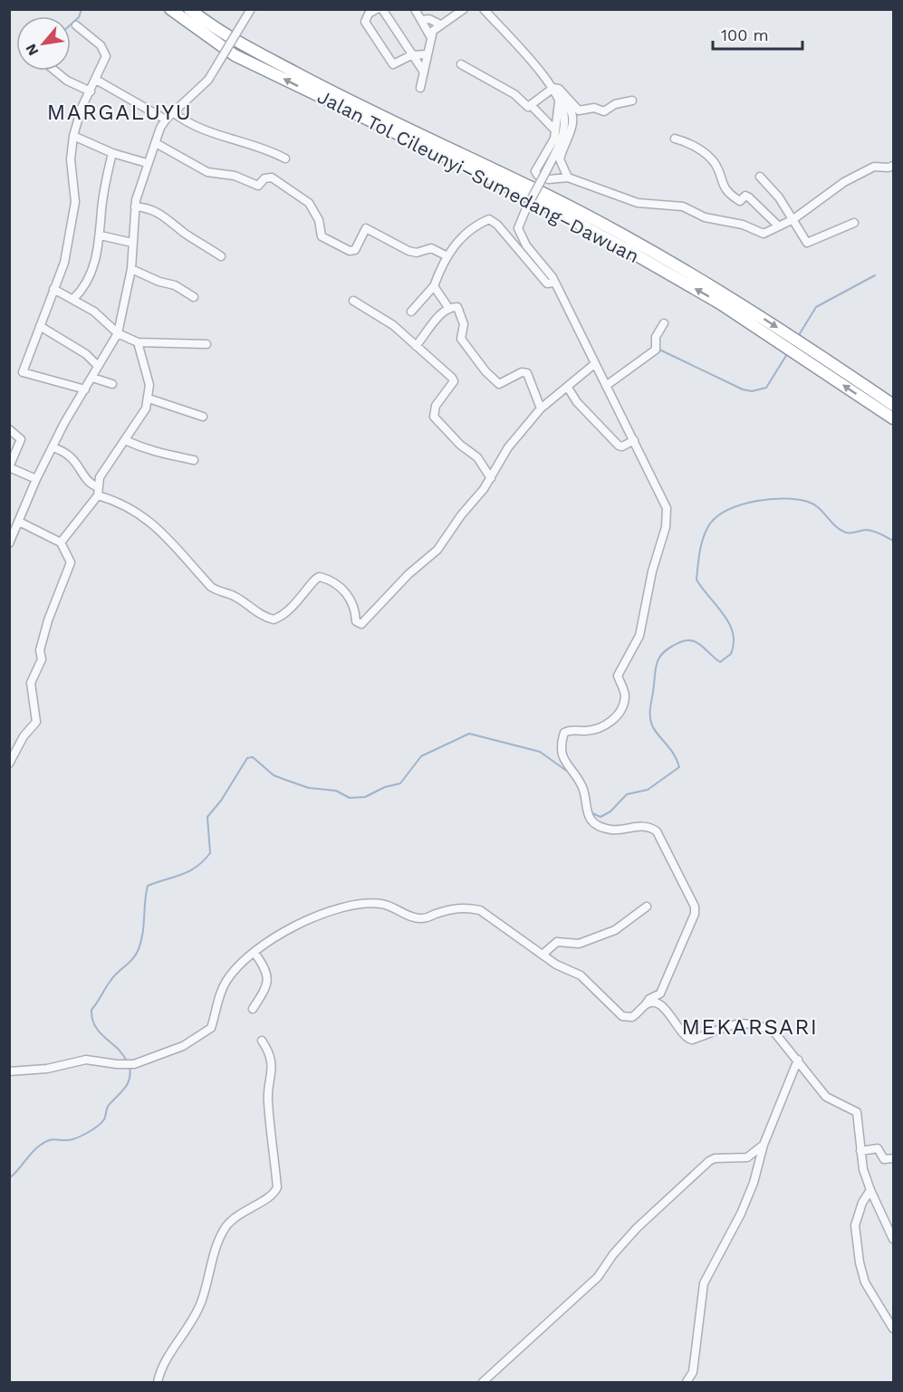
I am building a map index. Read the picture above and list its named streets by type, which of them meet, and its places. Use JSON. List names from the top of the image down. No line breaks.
{"streets":{"highway":["Jalan Tol Cileunyi–Sumedang–Dawuan"]},"districts":["MARGALUYU","MEKARSARI"],"scale_bar":"100 m","north":"bottom left"}
